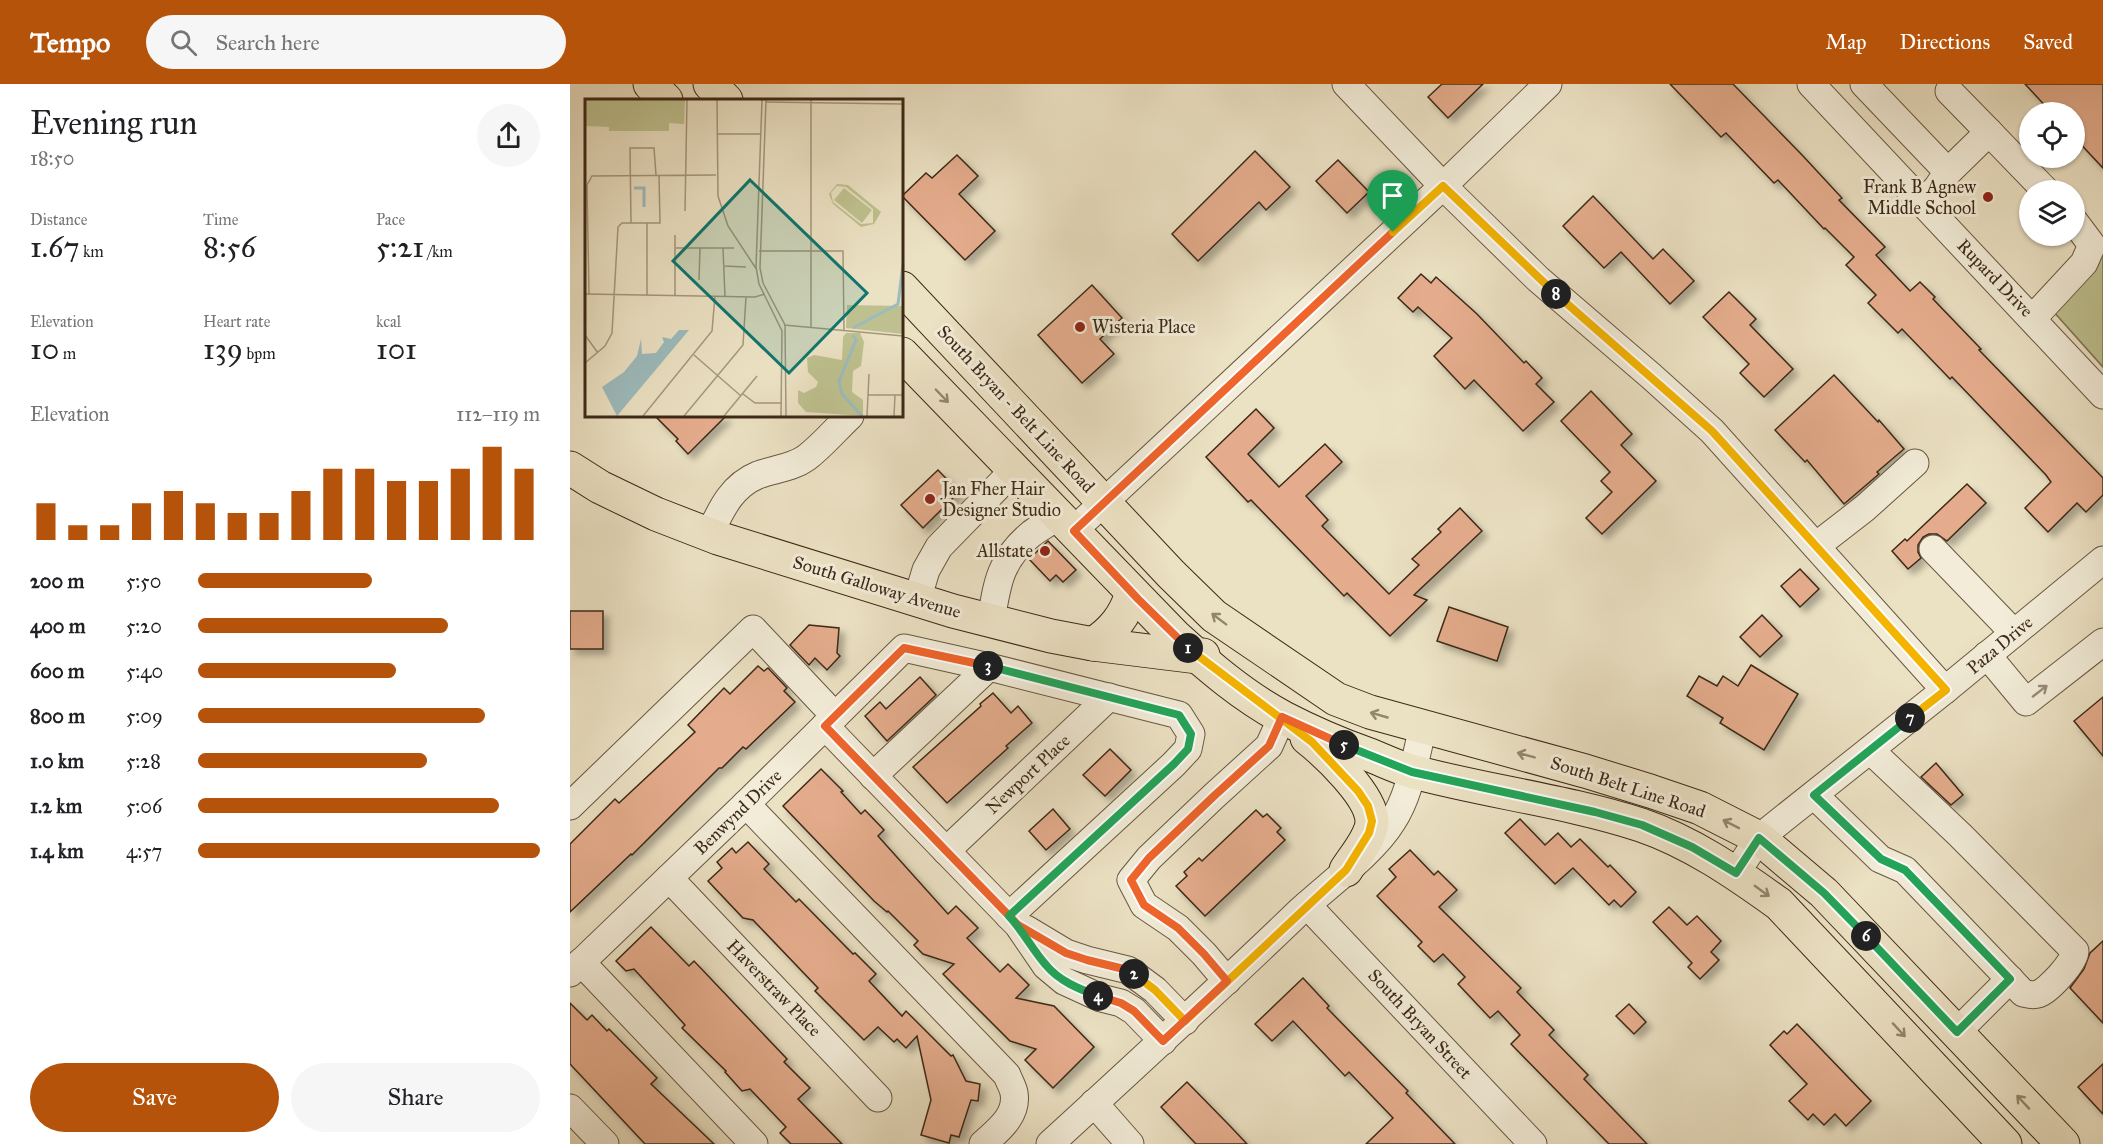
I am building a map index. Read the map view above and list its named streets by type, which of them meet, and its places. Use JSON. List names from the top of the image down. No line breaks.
{"streets":{"main road":["South Bryan - Belt Line Road","South Galloway Avenue","South Belt Line Road"],"street":["Rupard Drive","Paza Drive","Newport Place","Benwynd Drive","Haverstraw Place","South Bryan Street"]},"crossings":[["South Bryan - Belt Line Road","South Belt Line Road"],["Paza Drive","South Belt Line Road"],["Benwynd Drive","Haverstraw Place"]],"places":["Frank B Agnew Middle School","Wisteria Place","Jan Fher Hair Designer Studio","Allstate"],"page":{"header":"Tempo","search":"Search here","nav":["Map","Directions","Saved"],"heading":["Evening run","18:50"],"stats":[["Distance","1.67 km"],["Time","8:56"],["Pace","5:21 /km"],["Elevation","10 m"],["Heart rate","139 bpm"],["kcal","101"]],"pins":["8","1","3","7","5","6","2","4"],"chart":["Elevation","112–119 m"],"list":[{"name":"200 m","note":"5:50"},{"name":"400 m","note":"5:20"},{"name":"600 m","note":"5:40"},{"name":"800 m","note":"5:09"},{"name":"1.0 km","note":"5:28"},{"name":"1.2 km","note":"5:06"},{"name":"1.4 km","note":"4:57"}],"buttons":["Save","Share"]}}
